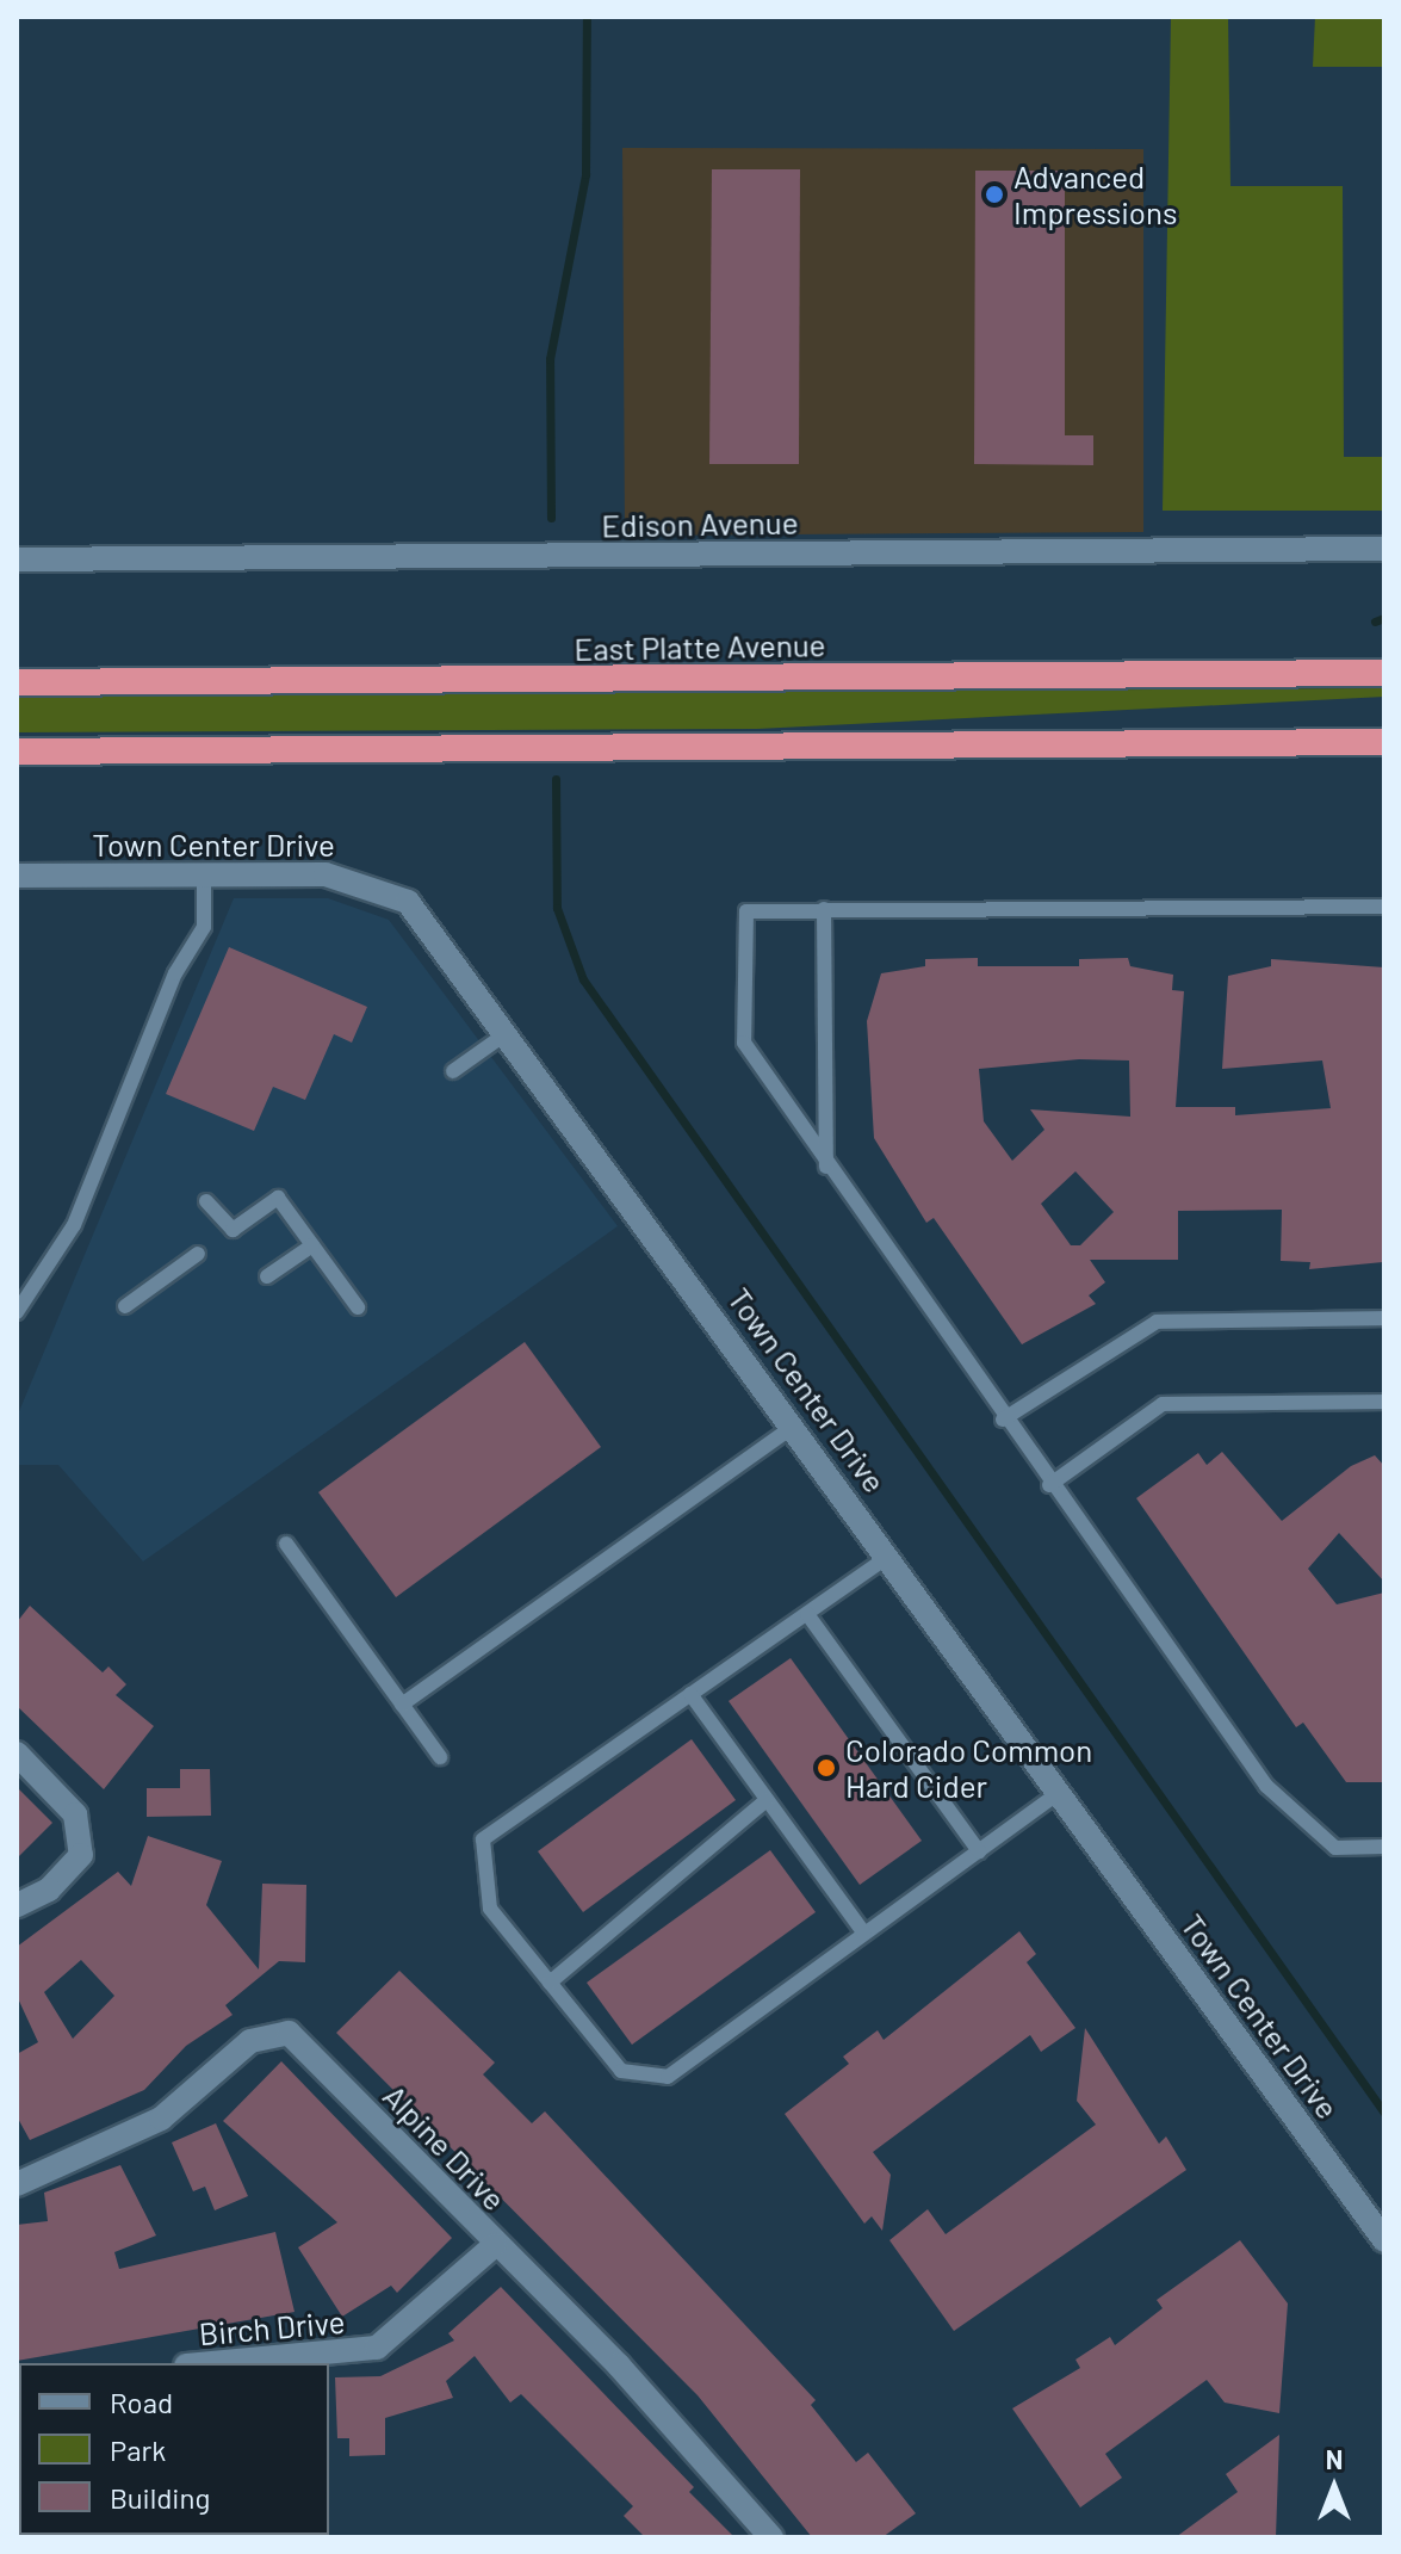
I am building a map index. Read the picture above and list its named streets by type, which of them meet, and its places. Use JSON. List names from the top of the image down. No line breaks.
{"streets":{"highway":["East Platte Avenue"],"street":["Edison Avenue","Town Center Drive","Alpine Drive","Birch Drive"]},"crossings":[["Alpine Drive","Birch Drive"]],"places":["Advanced Impressions","Colorado Common Hard Cider"],"legend":["Road","Park","Building"],"north":"top"}
